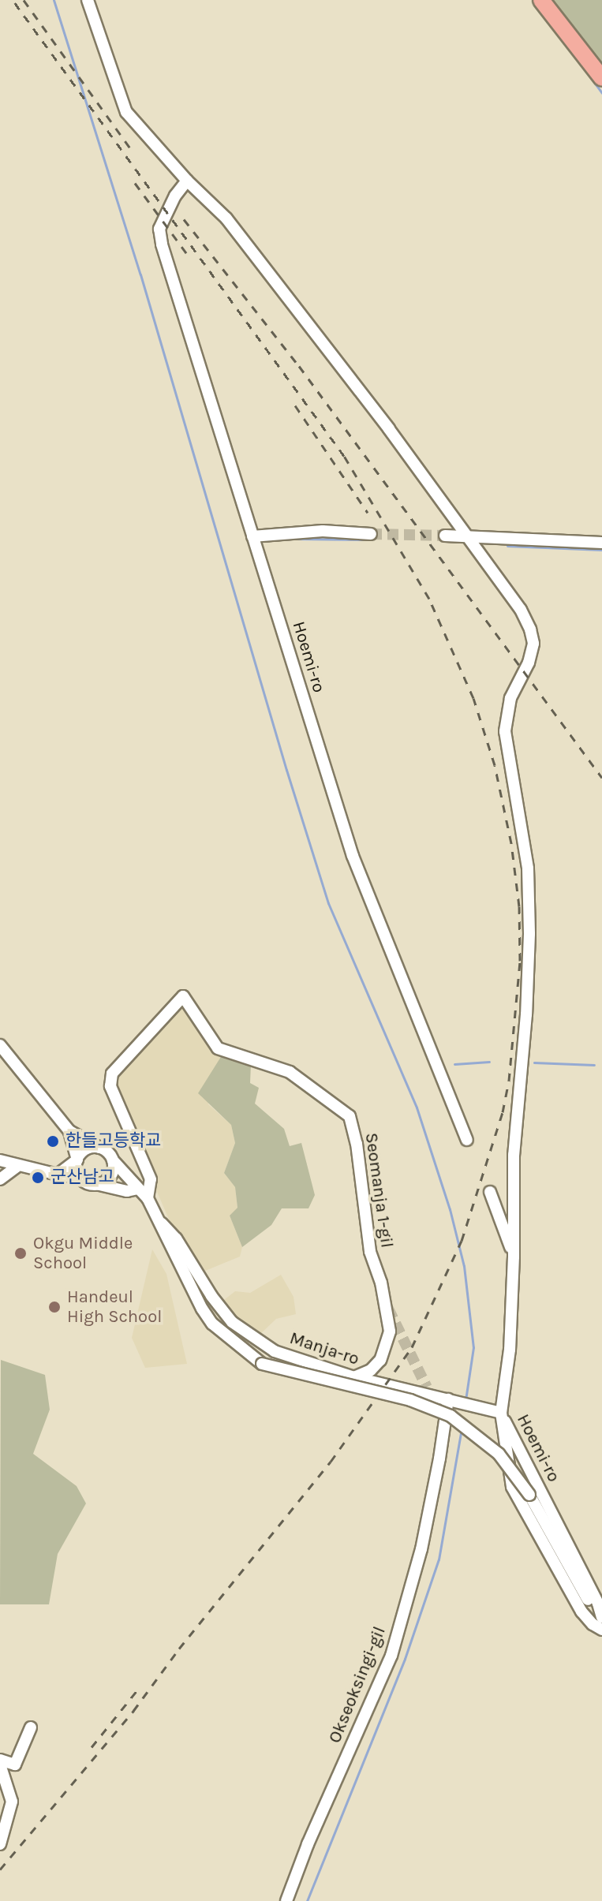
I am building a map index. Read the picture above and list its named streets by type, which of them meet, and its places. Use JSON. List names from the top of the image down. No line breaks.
{"streets":{"street":["Hoemi-ro","Seomanja 1-gil","Manja-ro","Okseoksingi-gil"]},"crossings":[["Hoemi-ro","Manja-ro"],["Seomanja 1-gil","Manja-ro"],["Manja-ro","Okseoksingi-gil"]],"places":["한들고등학교","군산남고","Okgu Middle School","Handeul High School"]}
